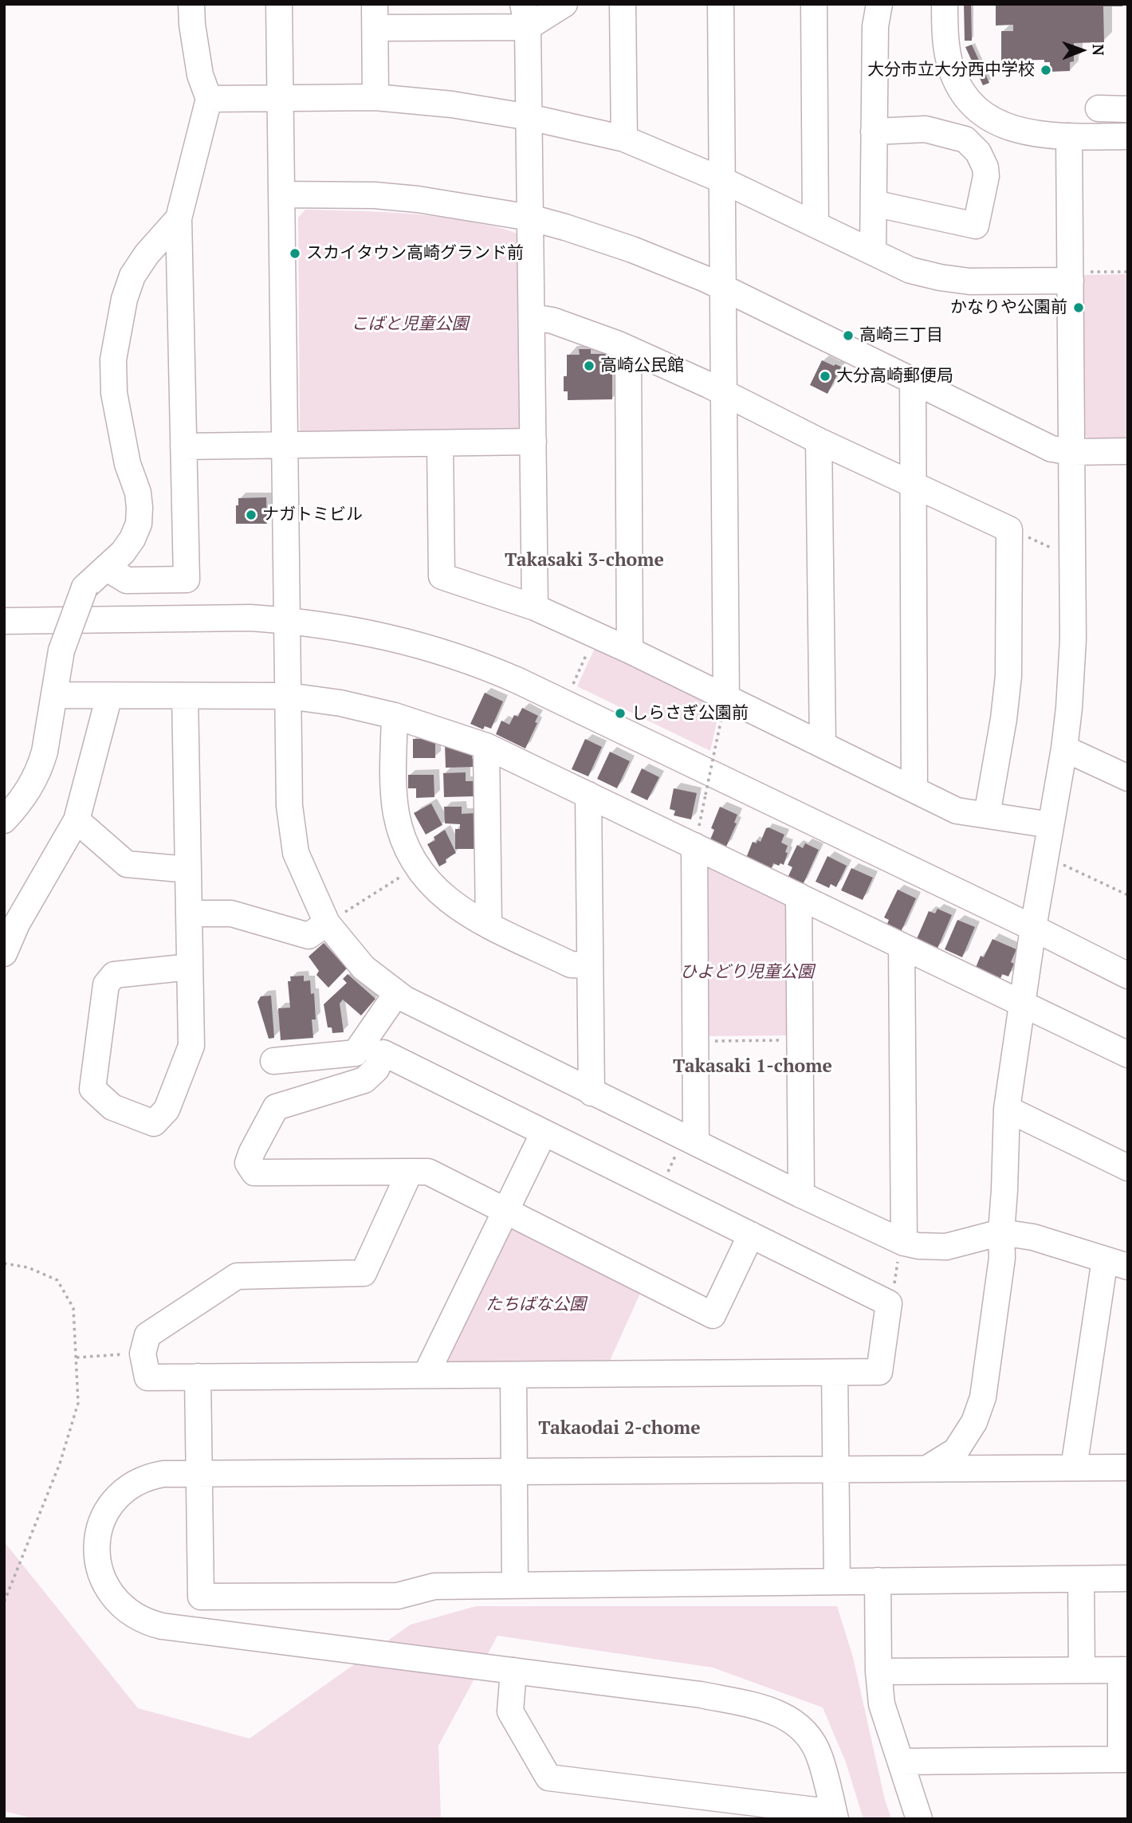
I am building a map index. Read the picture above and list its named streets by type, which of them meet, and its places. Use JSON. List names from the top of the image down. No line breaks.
{"districts":["Takasaki 3-chome","Takasaki 1-chome","Takaodai 2-chome"],"parks":["こばと児童公園","ひよどり児童公園","たちばな公園"],"places":["大分市立大分西中学校","スカイタウン高崎グランド前","かなりや公園前","高崎三丁目","高崎公民館","大分高崎郵便局","ナガトミビル","しらさぎ公園前"],"north":"right"}
